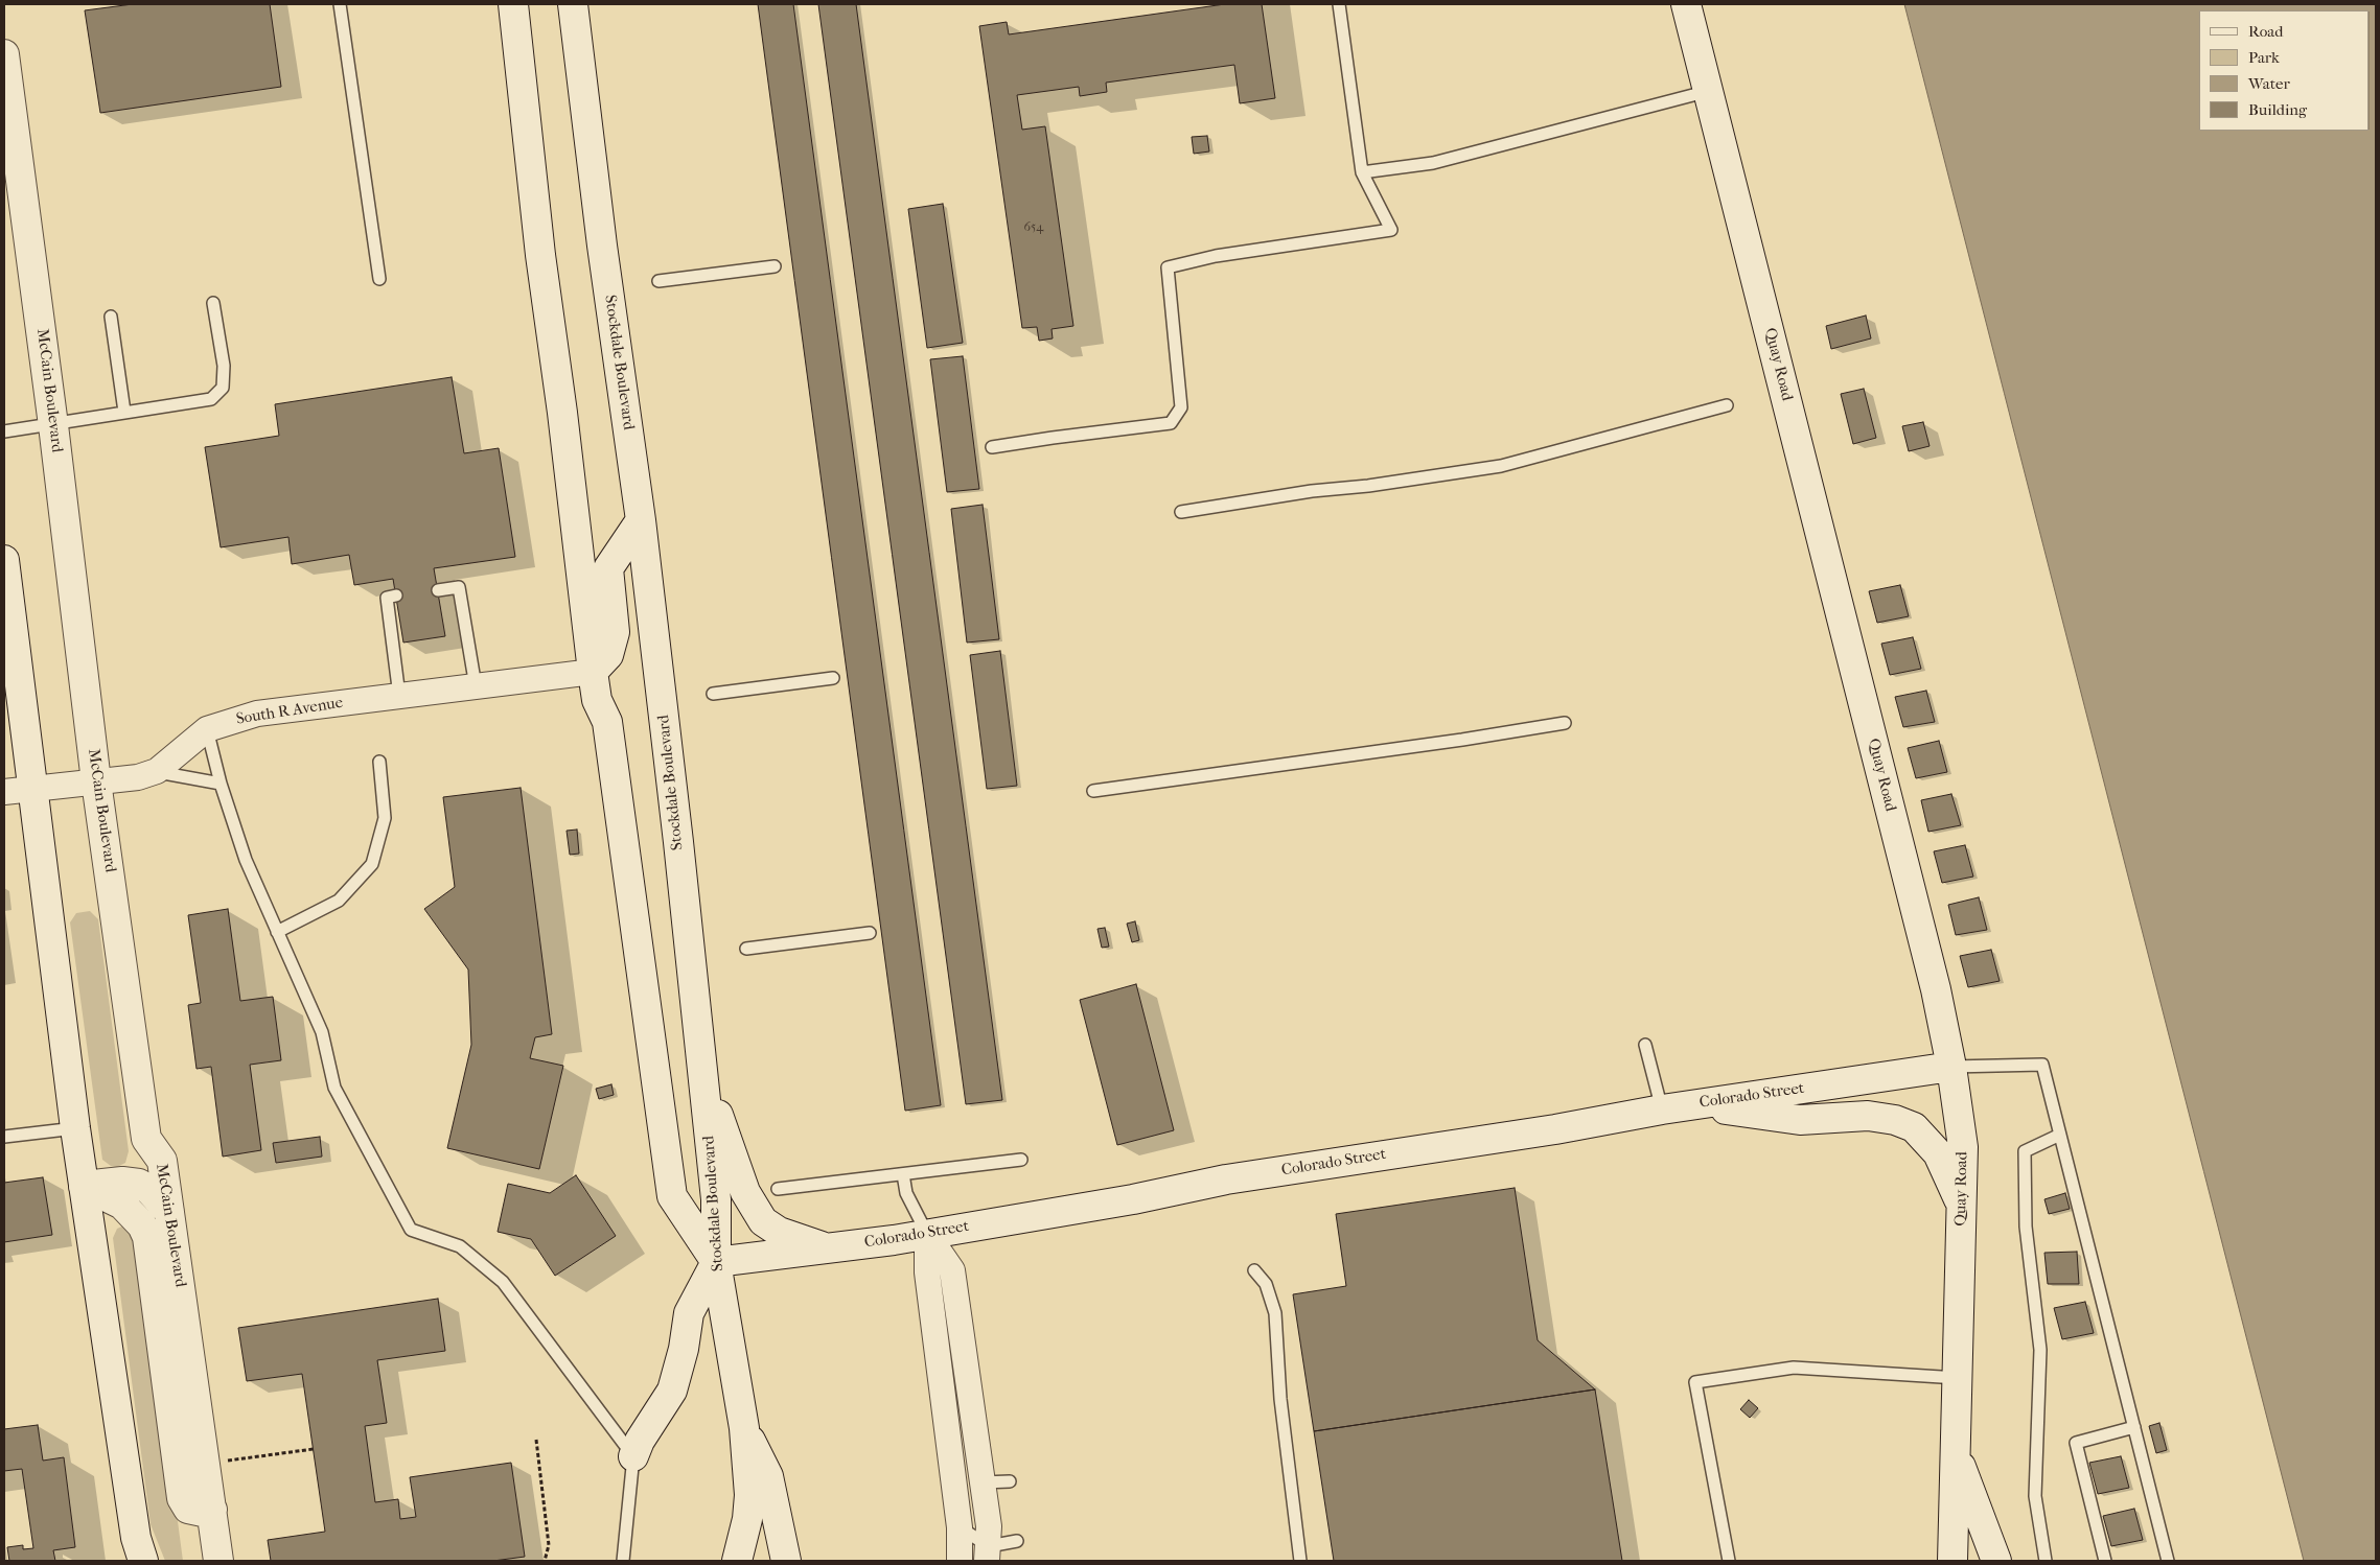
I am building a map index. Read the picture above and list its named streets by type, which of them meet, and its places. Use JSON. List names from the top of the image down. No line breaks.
{"streets":{"main road":["Stockdale Boulevard","Quay Road","McCain Boulevard","Colorado Street"],"street":["South R Avenue"]},"crossings":[["Stockdale Boulevard","Colorado Street"],["Quay Road","Colorado Street"],["McCain Boulevard","South R Avenue"]],"house_numbers":["654"],"legend":["Road","Park","Water","Building"]}
